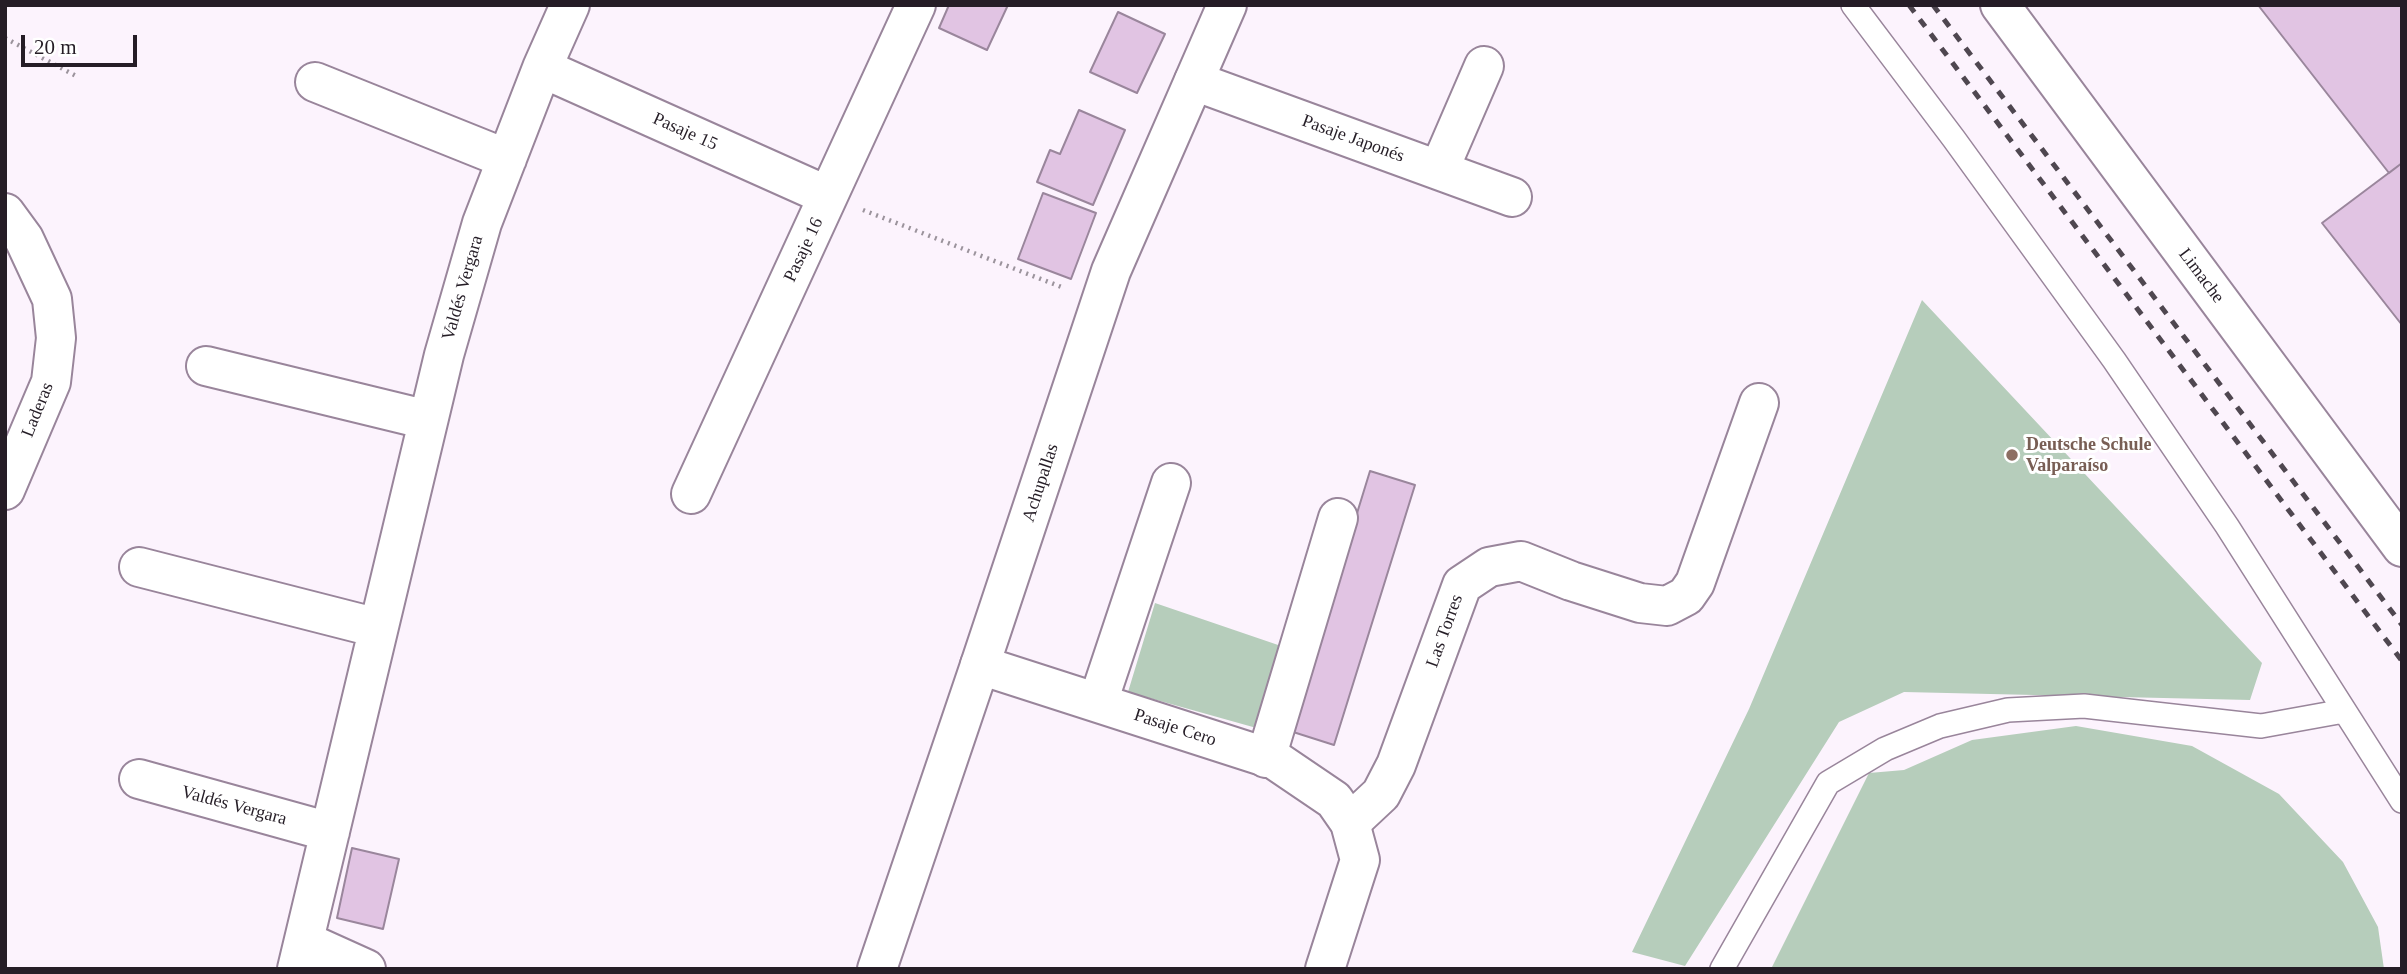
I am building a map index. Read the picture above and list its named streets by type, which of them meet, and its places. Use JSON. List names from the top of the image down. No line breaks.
{"streets":{"street":["Pasaje 15","Pasaje Japonés","Pasaje 16","Limache","Valdés Vergara","Laderas","Achupallas","Las Torres","Pasaje Cero"]},"crossings":[["Pasaje 15","Pasaje 16"],["Pasaje 15","Valdés Vergara"],["Pasaje Japonés","Achupallas"],["Achupallas","Pasaje Cero"],["Las Torres","Pasaje Cero"]],"places":["Deutsche Schule Valparaíso"],"scale_bar":"20 m"}
